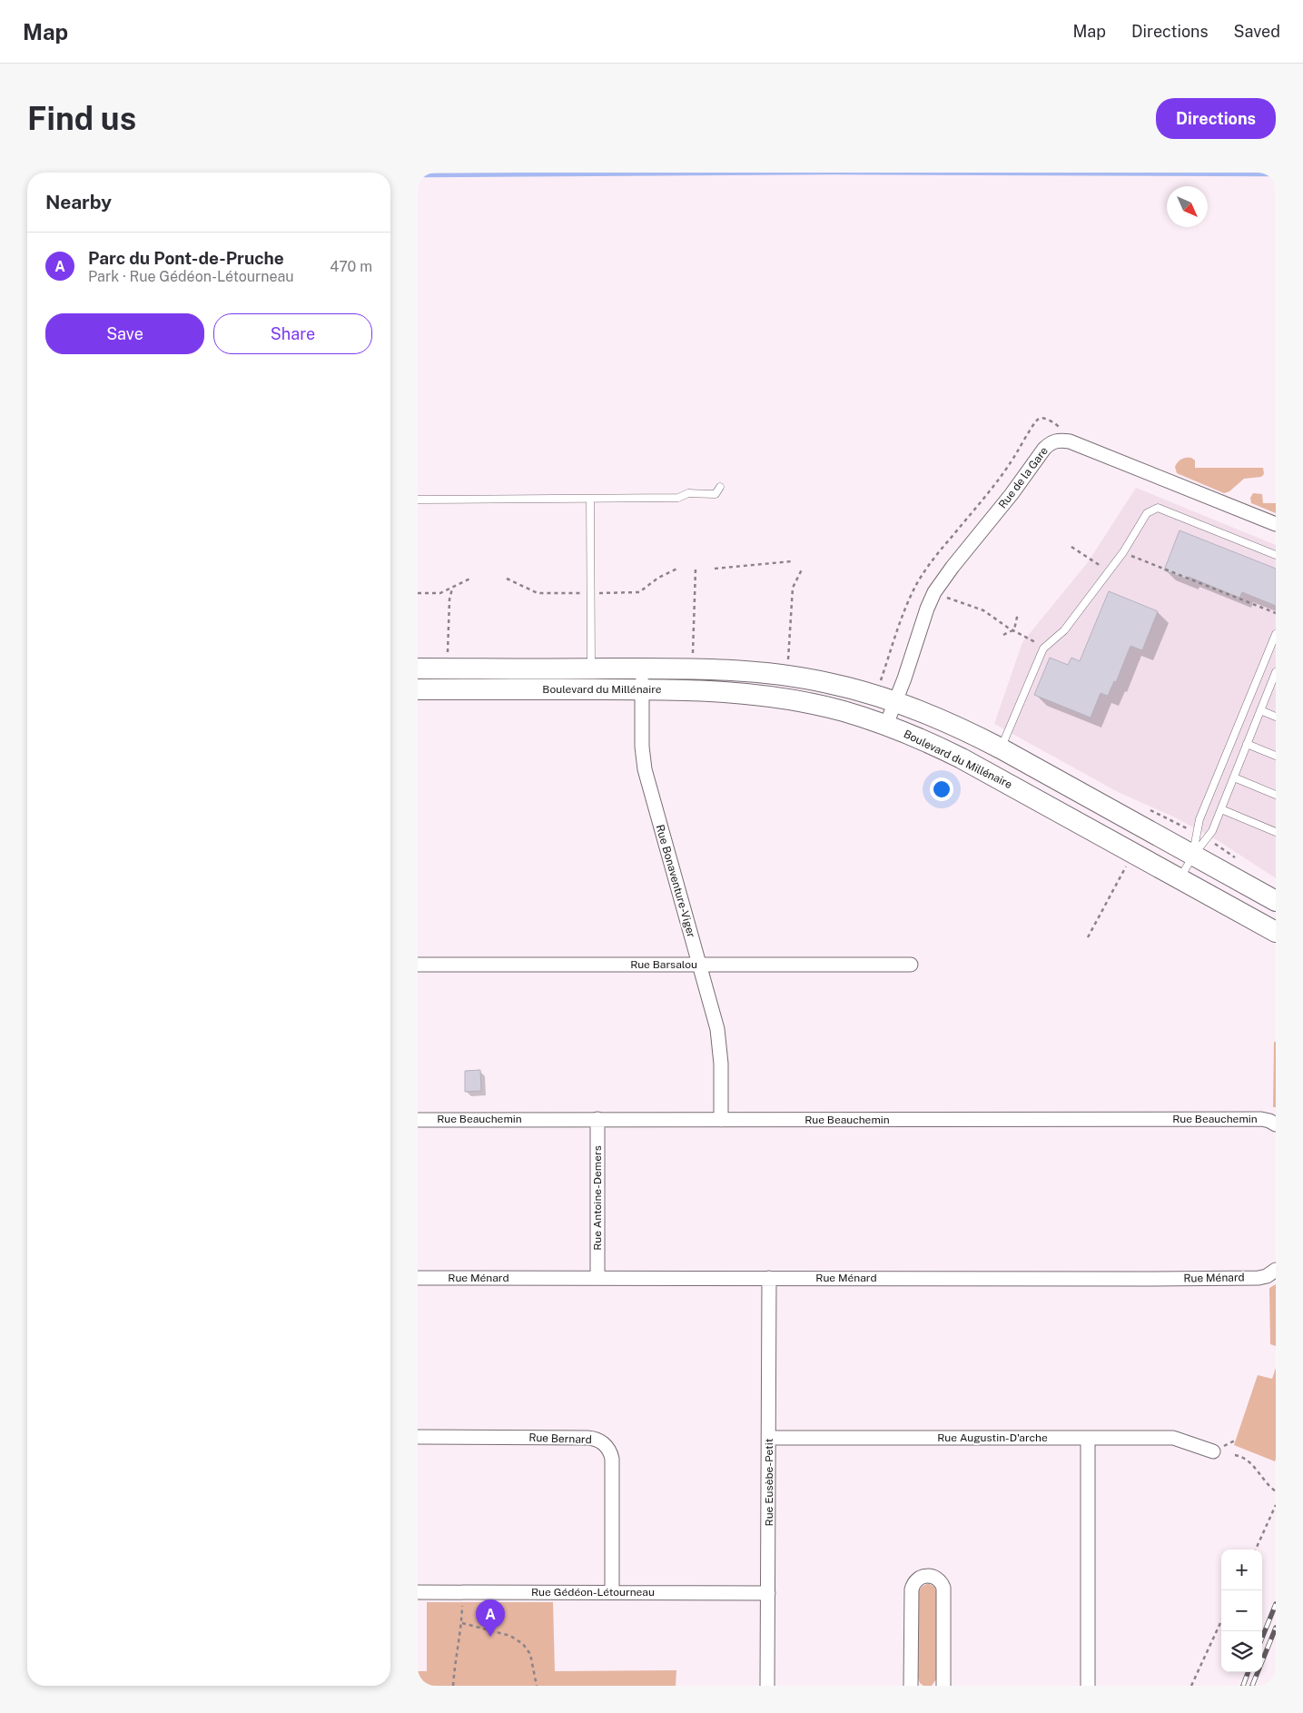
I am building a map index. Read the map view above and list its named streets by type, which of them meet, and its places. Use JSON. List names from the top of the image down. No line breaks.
{"streets":{"street":["Rue de la Gare","Boulevard du Millénaire","Rue Bonaventure-Viger","Rue Barsalou","Rue Beauchemin","Rue Antoine-Demers","Rue Ménard","Rue Augustin-D'arche","Rue Bernard","Rue Eusèbe-Petit","Rue Gédéon-Létourneau"]},"crossings":[["Rue de la Gare","Boulevard du Millénaire"],["Boulevard du Millénaire","Rue Bonaventure-Viger"],["Rue Bonaventure-Viger","Rue Barsalou"],["Rue Bonaventure-Viger","Rue Beauchemin"],["Rue Beauchemin","Rue Antoine-Demers"],["Rue Antoine-Demers","Rue Ménard"],["Rue Ménard","Rue Eusèbe-Petit"],["Rue Augustin-D'arche","Rue Eusèbe-Petit"],["Rue Bernard","Rue Gédéon-Létourneau"],["Rue Eusèbe-Petit","Rue Gédéon-Létourneau"]],"north":"bottom right","page":{"header":"Map","nav":["Map","Directions","Saved"],"buttons":["Directions",["Save","Share"]],"title":"Find us","heading":"Nearby","list":[{"mark":"A","name":"Parc du Pont-de-Pruche","note":"Park · Rue Gédéon-Létourneau","value":"470 m"}],"map_buttons":["+","−"],"pins":"A"}}
